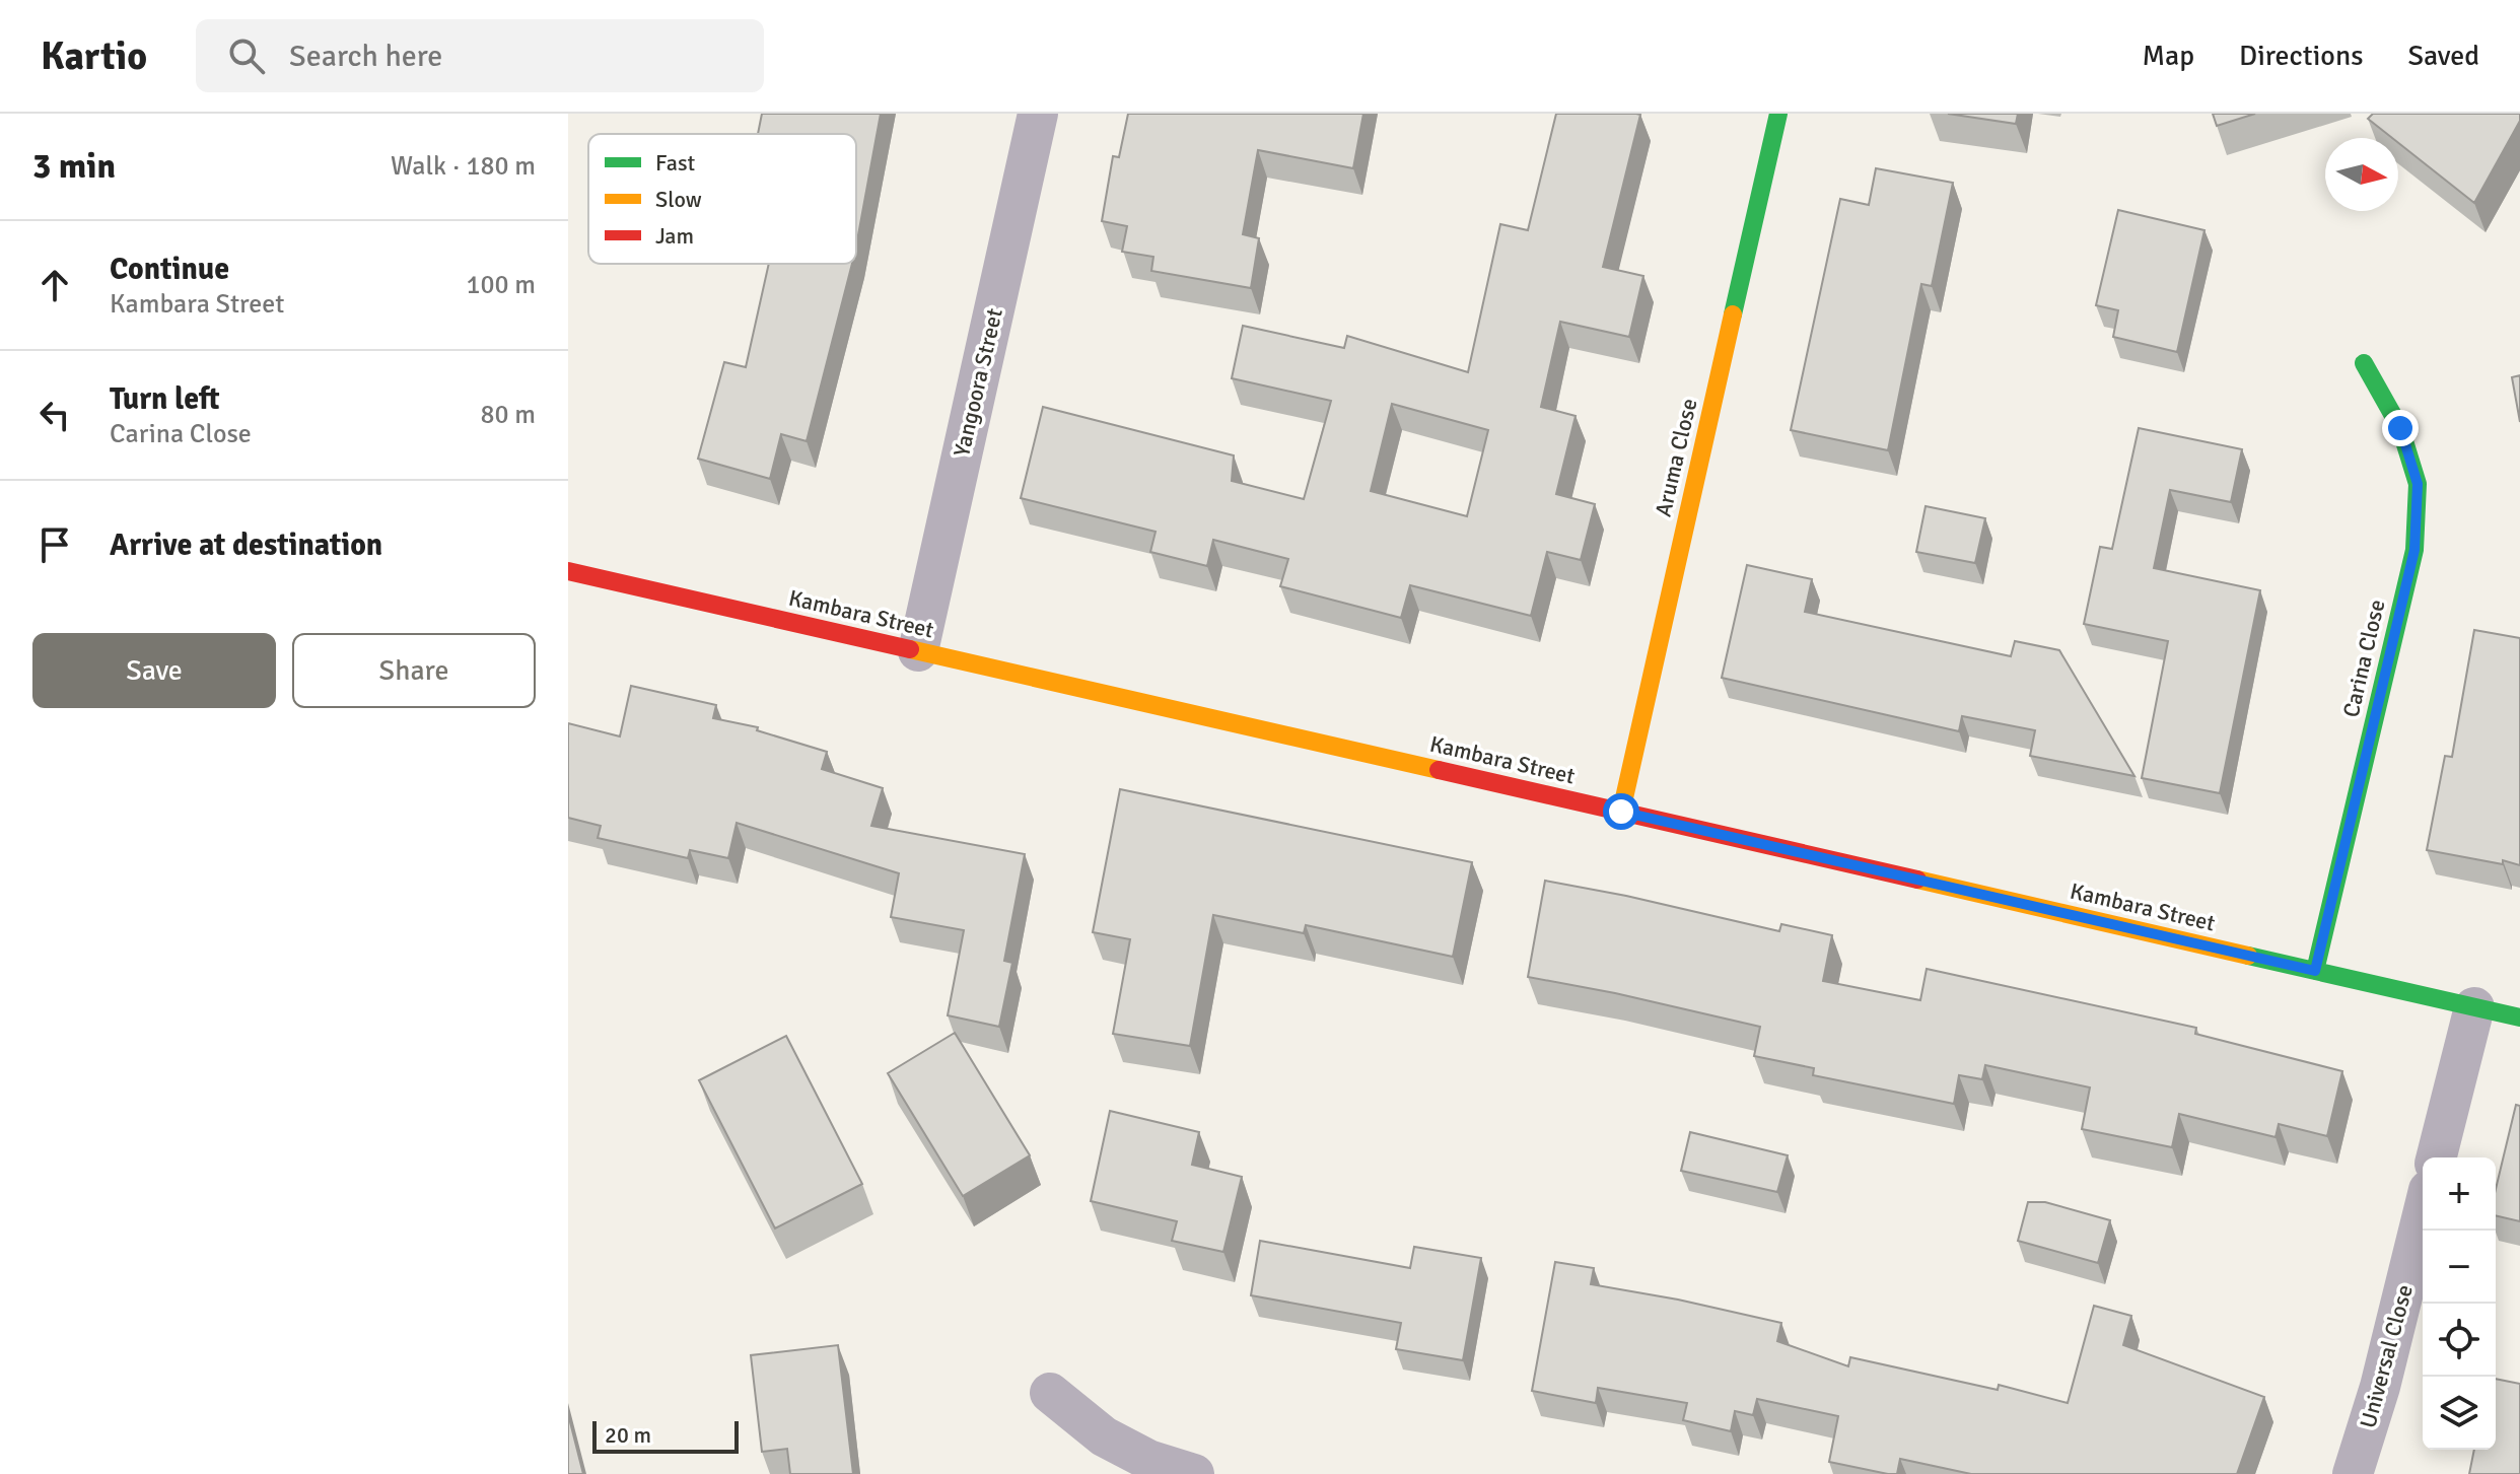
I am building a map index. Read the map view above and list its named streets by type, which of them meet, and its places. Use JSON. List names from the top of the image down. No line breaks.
{"streets":{"street":["Yangoora Street","Aruma Close","Kambara Street","Carina Close","Universal Close"]},"crossings":[["Yangoora Street","Kambara Street"],["Aruma Close","Kambara Street"],["Kambara Street","Carina Close"]],"legend":["Fast","Slow","Jam"],"scale_bar":"20 m","north":"right","page":{"header":"Kartio","search":"Search here","nav":["Map","Directions","Saved"],"heading":["3 min","Walk · 180 m"],"list":[["Continue","Kambara Street","100 m"],["Turn left","Carina Close","80 m"],"Arrive at destination"],"buttons":["Save","Share"],"map_buttons":["+","−"],"scale":"20 m"}}
